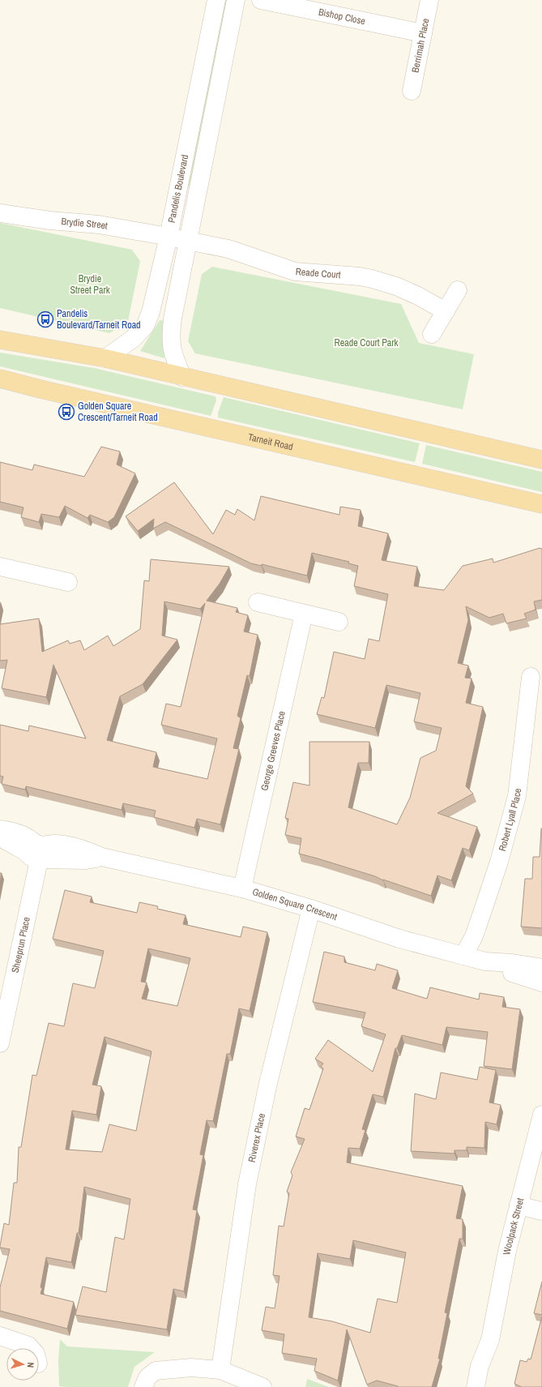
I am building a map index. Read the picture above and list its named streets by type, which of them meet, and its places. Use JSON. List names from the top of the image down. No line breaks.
{"streets":{"main road":["Tarneit Road"],"street":["Bishop Close","Berrimah Place","Pandelis Boulevard","Brydie Street","Reade Court","George Greeves Place","Robert Lyall Place","Golden Square Crescent","Sheeprun Place","Riverex Place","Woolpack Street"]},"crossings":[["Bishop Close","Berrimah Place"],["Pandelis Boulevard","Brydie Street"],["Pandelis Boulevard","Reade Court"],["Brydie Street","Reade Court"],["George Greeves Place","Golden Square Crescent"],["Robert Lyall Place","Golden Square Crescent"],["Golden Square Crescent","Sheeprun Place"],["Golden Square Crescent","Riverex Place"]],"parks":["Brydie Street Park","Reade Court Park"],"places":{"bus stop":["Pandelis Boulevard/Tarneit Road","Golden Square Crescent/Tarneit Road"]},"north":"right"}
